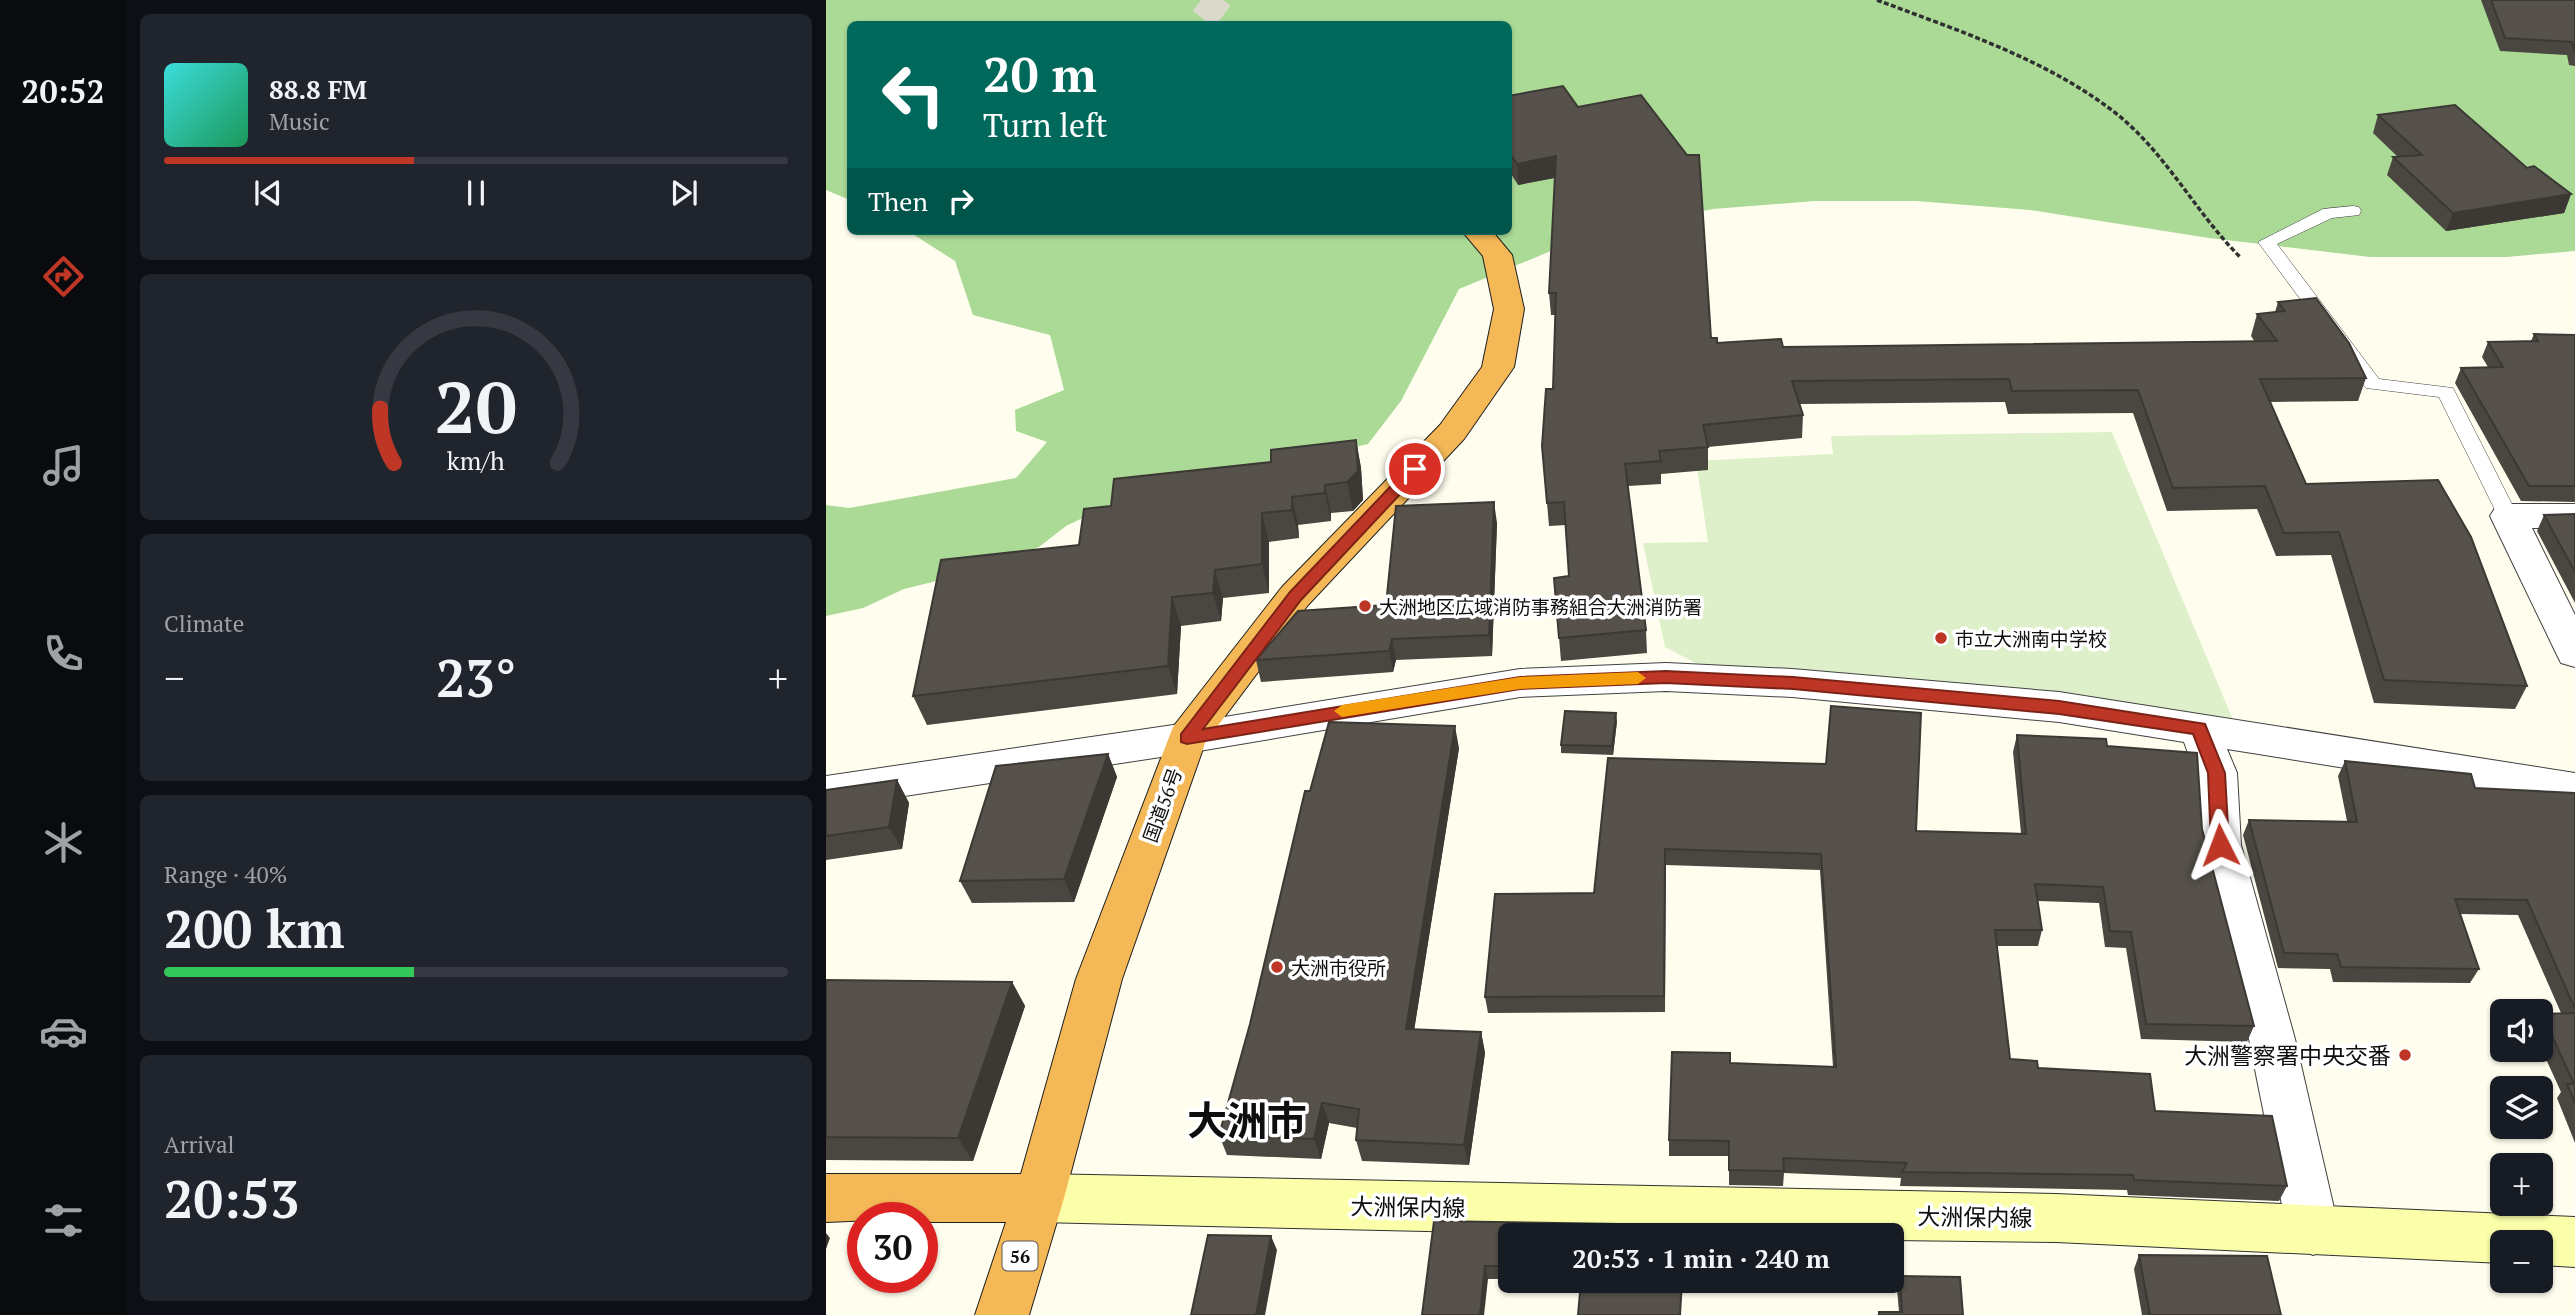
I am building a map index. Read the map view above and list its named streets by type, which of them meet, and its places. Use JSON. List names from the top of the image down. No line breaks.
{"streets":{"highway":["国道56号","56"],"main road":["大洲保内線"]},"crossings":[["国道56号","大洲保内線"]],"districts":["大洲市"],"places":["大洲地区広域消防事務組合大洲消防署","市立大洲南中学校","大洲市役所","大洲警察署中央交番"],"page":{"tabs":"20:52","turn":["20 m","Turn left"],"song":["88.8 FM","Music"],"then":"Then","tile":["Climate",["Range · 40%","200 km"],["Arrival","20:53"]],"heat":["−","23°","+"],"map_buttons":["+","−"],"limit":"30","trip":"20:53 · 1 min · 240 m","gauge":["20","km/h"]}}
